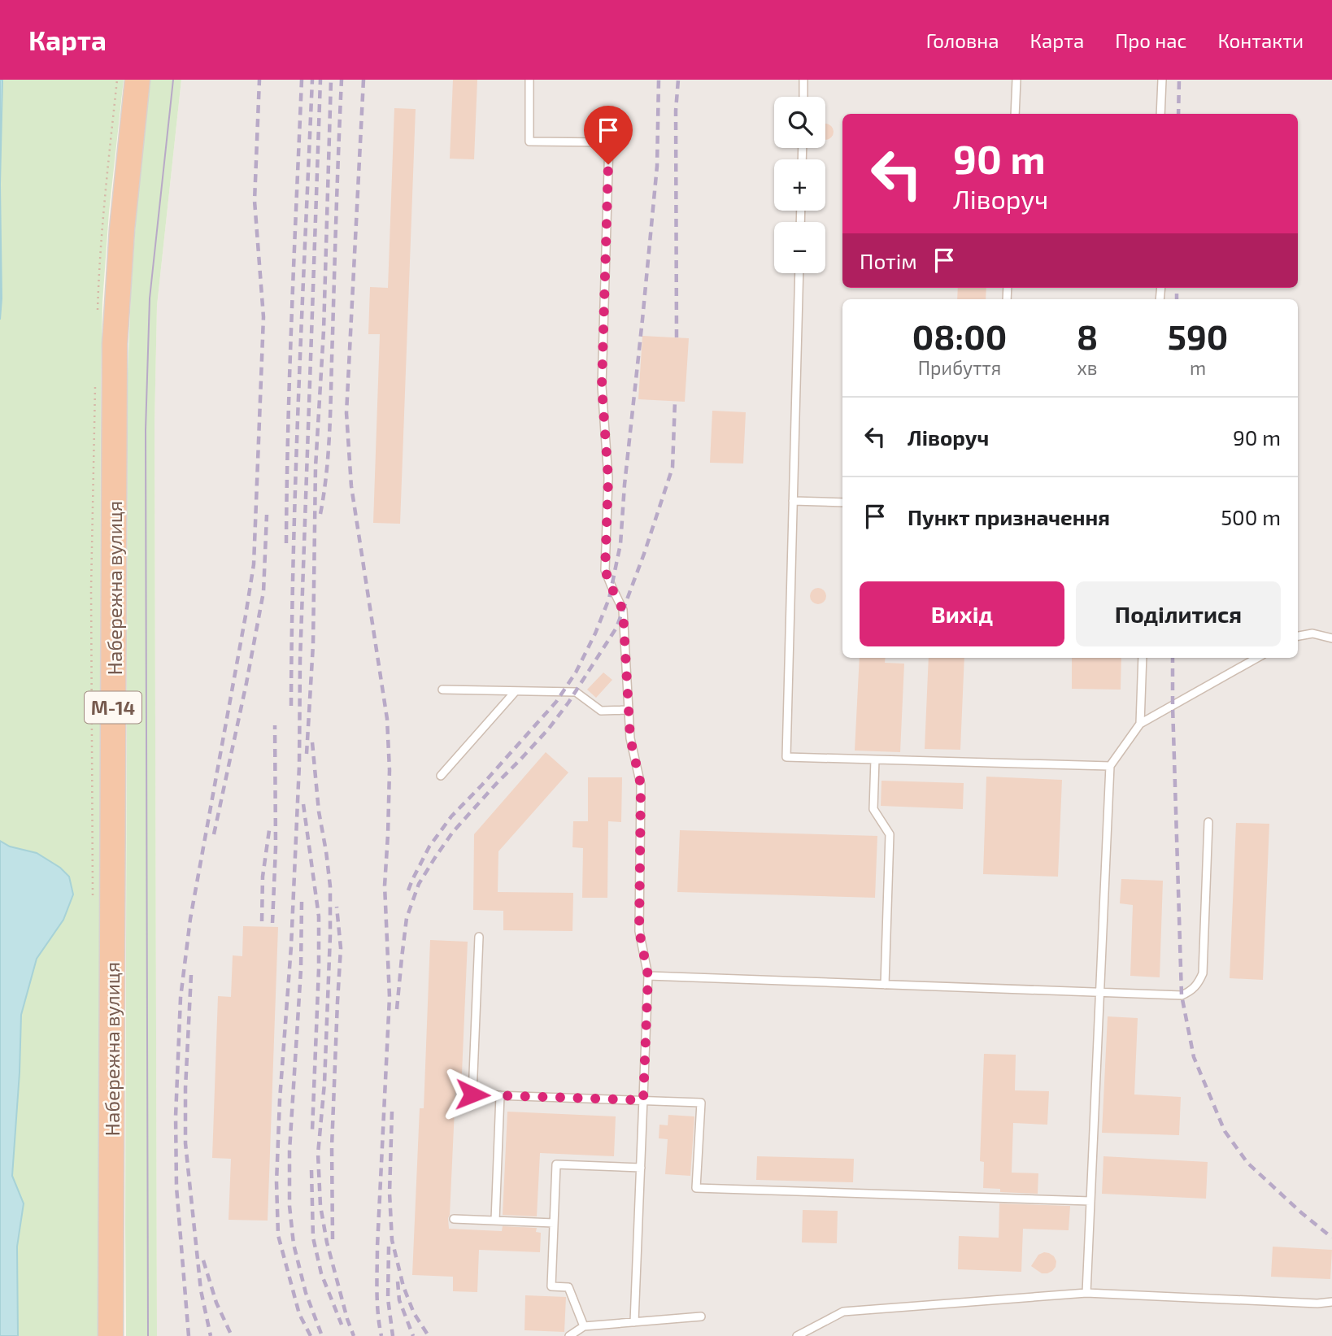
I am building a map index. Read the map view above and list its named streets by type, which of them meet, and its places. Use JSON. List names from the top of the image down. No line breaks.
{"streets":{"highway":["Набережна вулиця","М-14"]},"page":{"header":"Карта","nav":["Головна","Карта","Про нас","Контакти"],"map_buttons":["+","−"],"turn":["90 m","Ліворуч"],"then":"Потім","eta":["08:00","Прибуття","8","хв","590","m"],"list":[{"name":"Ліворуч","value":"90 m"},{"name":"Пункт призначення","value":"500 m"}],"buttons":["Вихід","Поділитися"]}}
